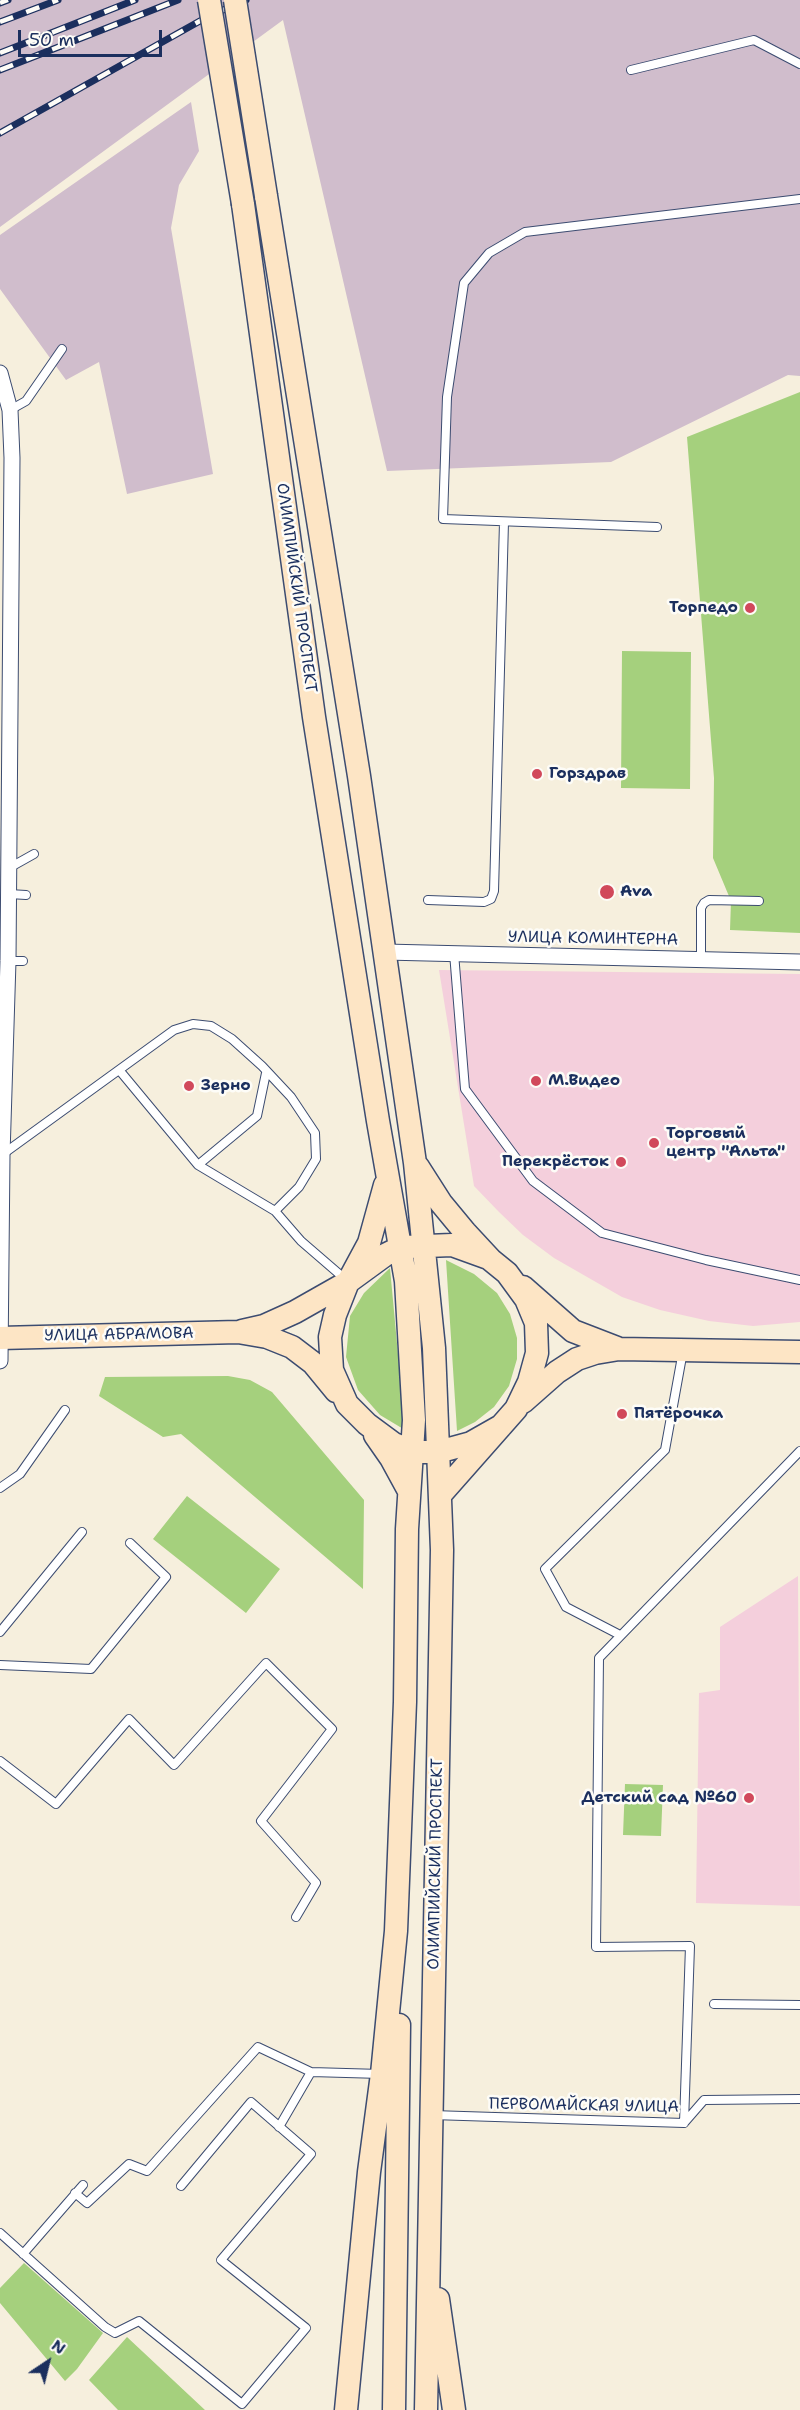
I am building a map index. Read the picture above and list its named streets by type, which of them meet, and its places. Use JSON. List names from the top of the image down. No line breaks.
{"streets":{"main road":["ОЛИМПИЙСКИЙ ПРОСПЕКТ","УЛИЦА АБРАМОВА"],"street":["УЛИЦА КОМИНТЕРНА"],"lane":["ПЕРВОМАЙСКАЯ УЛИЦА"]},"crossings":[["ОЛИМПИЙСКИЙ ПРОСПЕКТ","УЛИЦА КОМИНТЕРНА"],["ОЛИМПИЙСКИЙ ПРОСПЕКТ","ПЕРВОМАЙСКАЯ УЛИЦА"]],"places":["Торпедо","Горздрав","Ava","М.Видео","Зерно","Торговый центр \"Альта\"","Перекрёсток","Пятёрочка","Детский сад №60"],"scale_bar":"50 m","north":"top right"}
